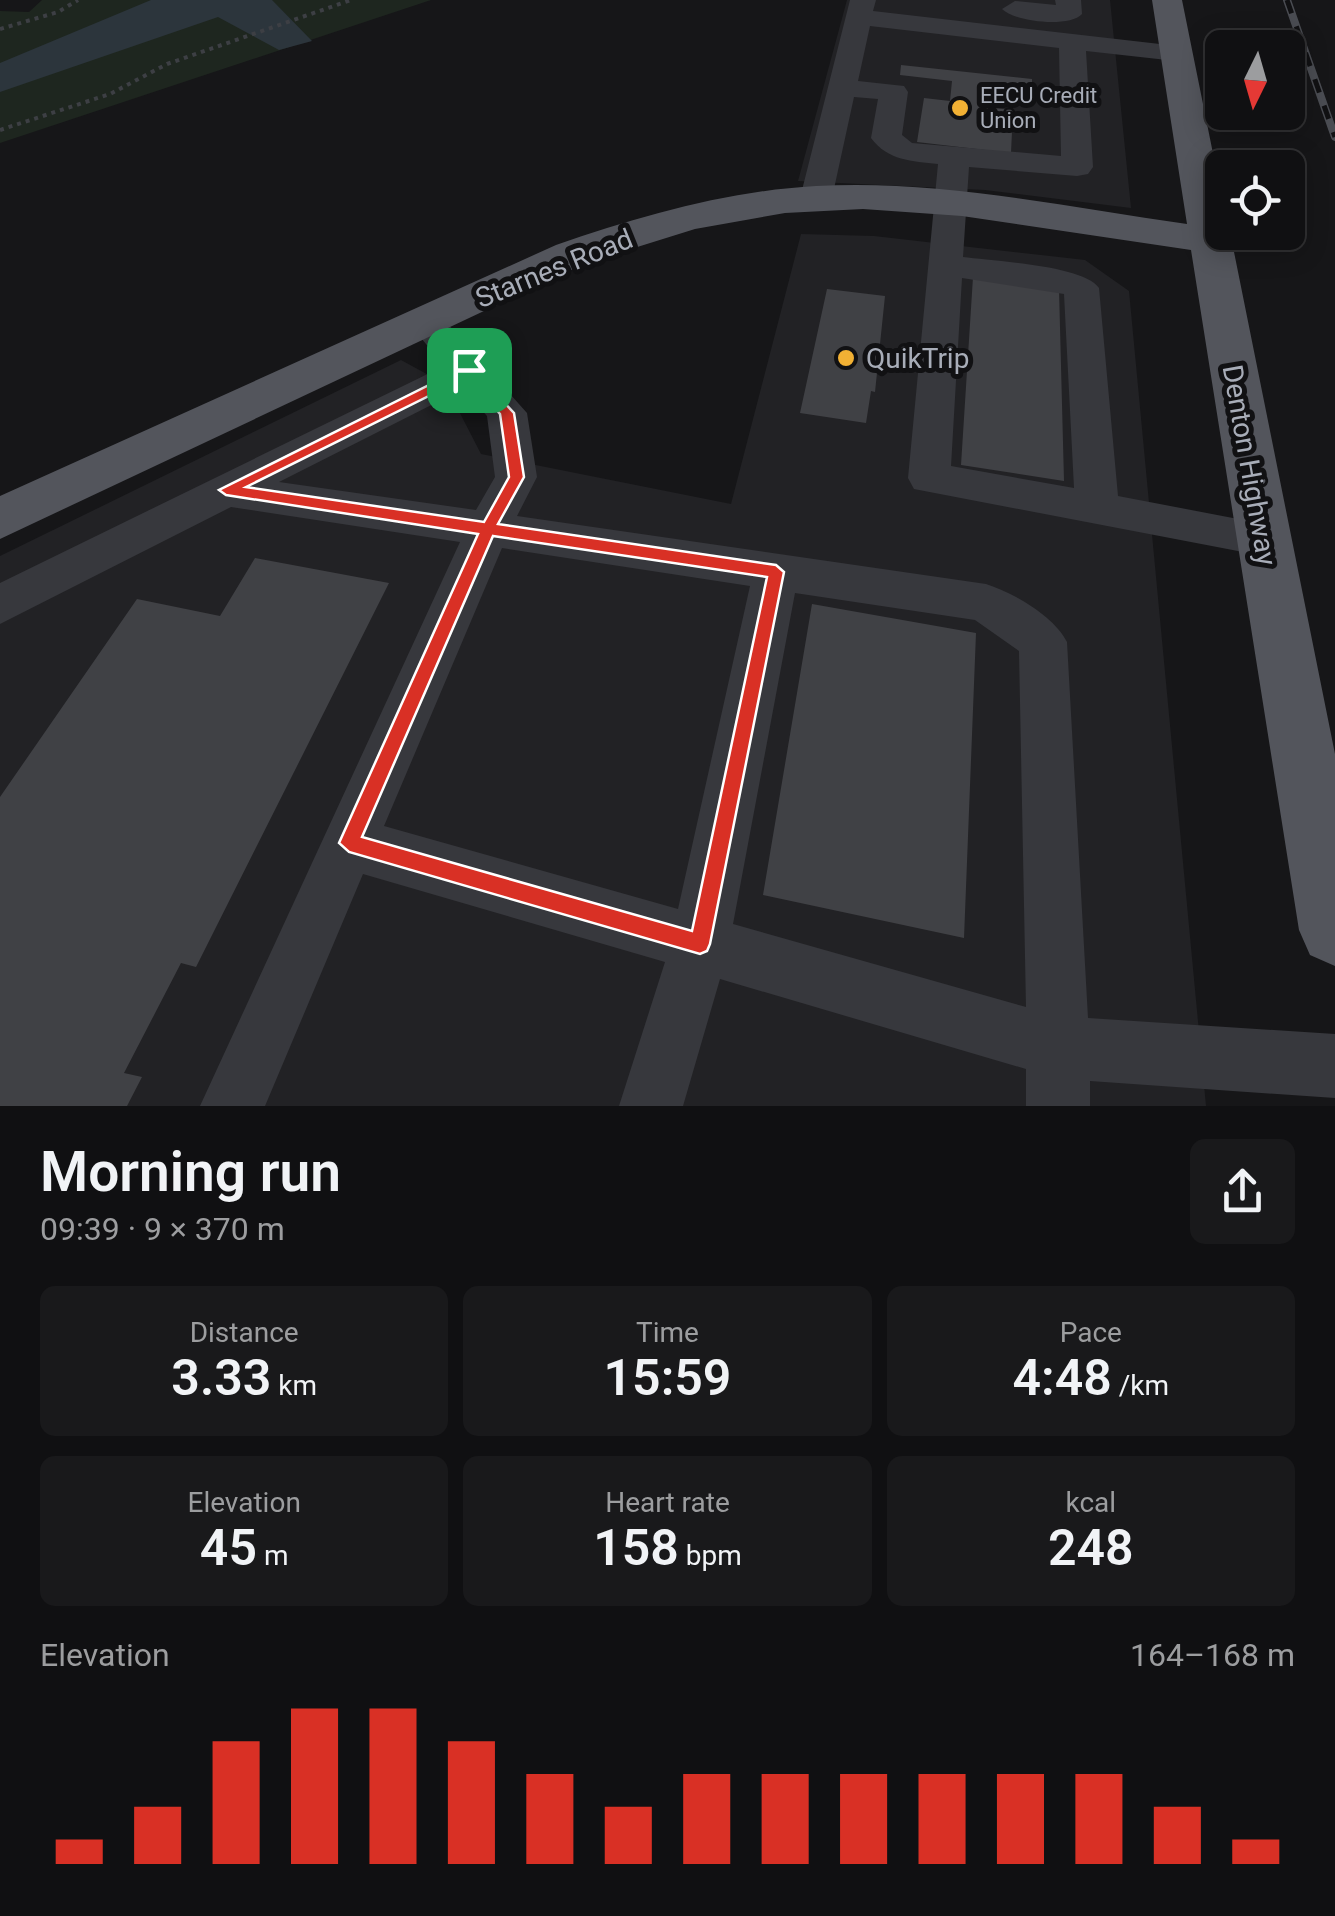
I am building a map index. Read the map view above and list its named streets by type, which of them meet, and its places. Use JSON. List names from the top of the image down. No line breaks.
{"streets":{"main road":["Starnes Road","Denton Highway"]},"places":["EECU Credit Union","QuikTrip"],"north":"bottom","page":{"heading":["Morning run","09:39 · 9 × 370 m"],"stats":[["Distance","3.33 km"],["Time","15:59"],["Pace","4:48 /km"],["Elevation","45 m"],["Heart rate","158 bpm"],["kcal","248"]],"chart":["Elevation","164–168 m"]}}
